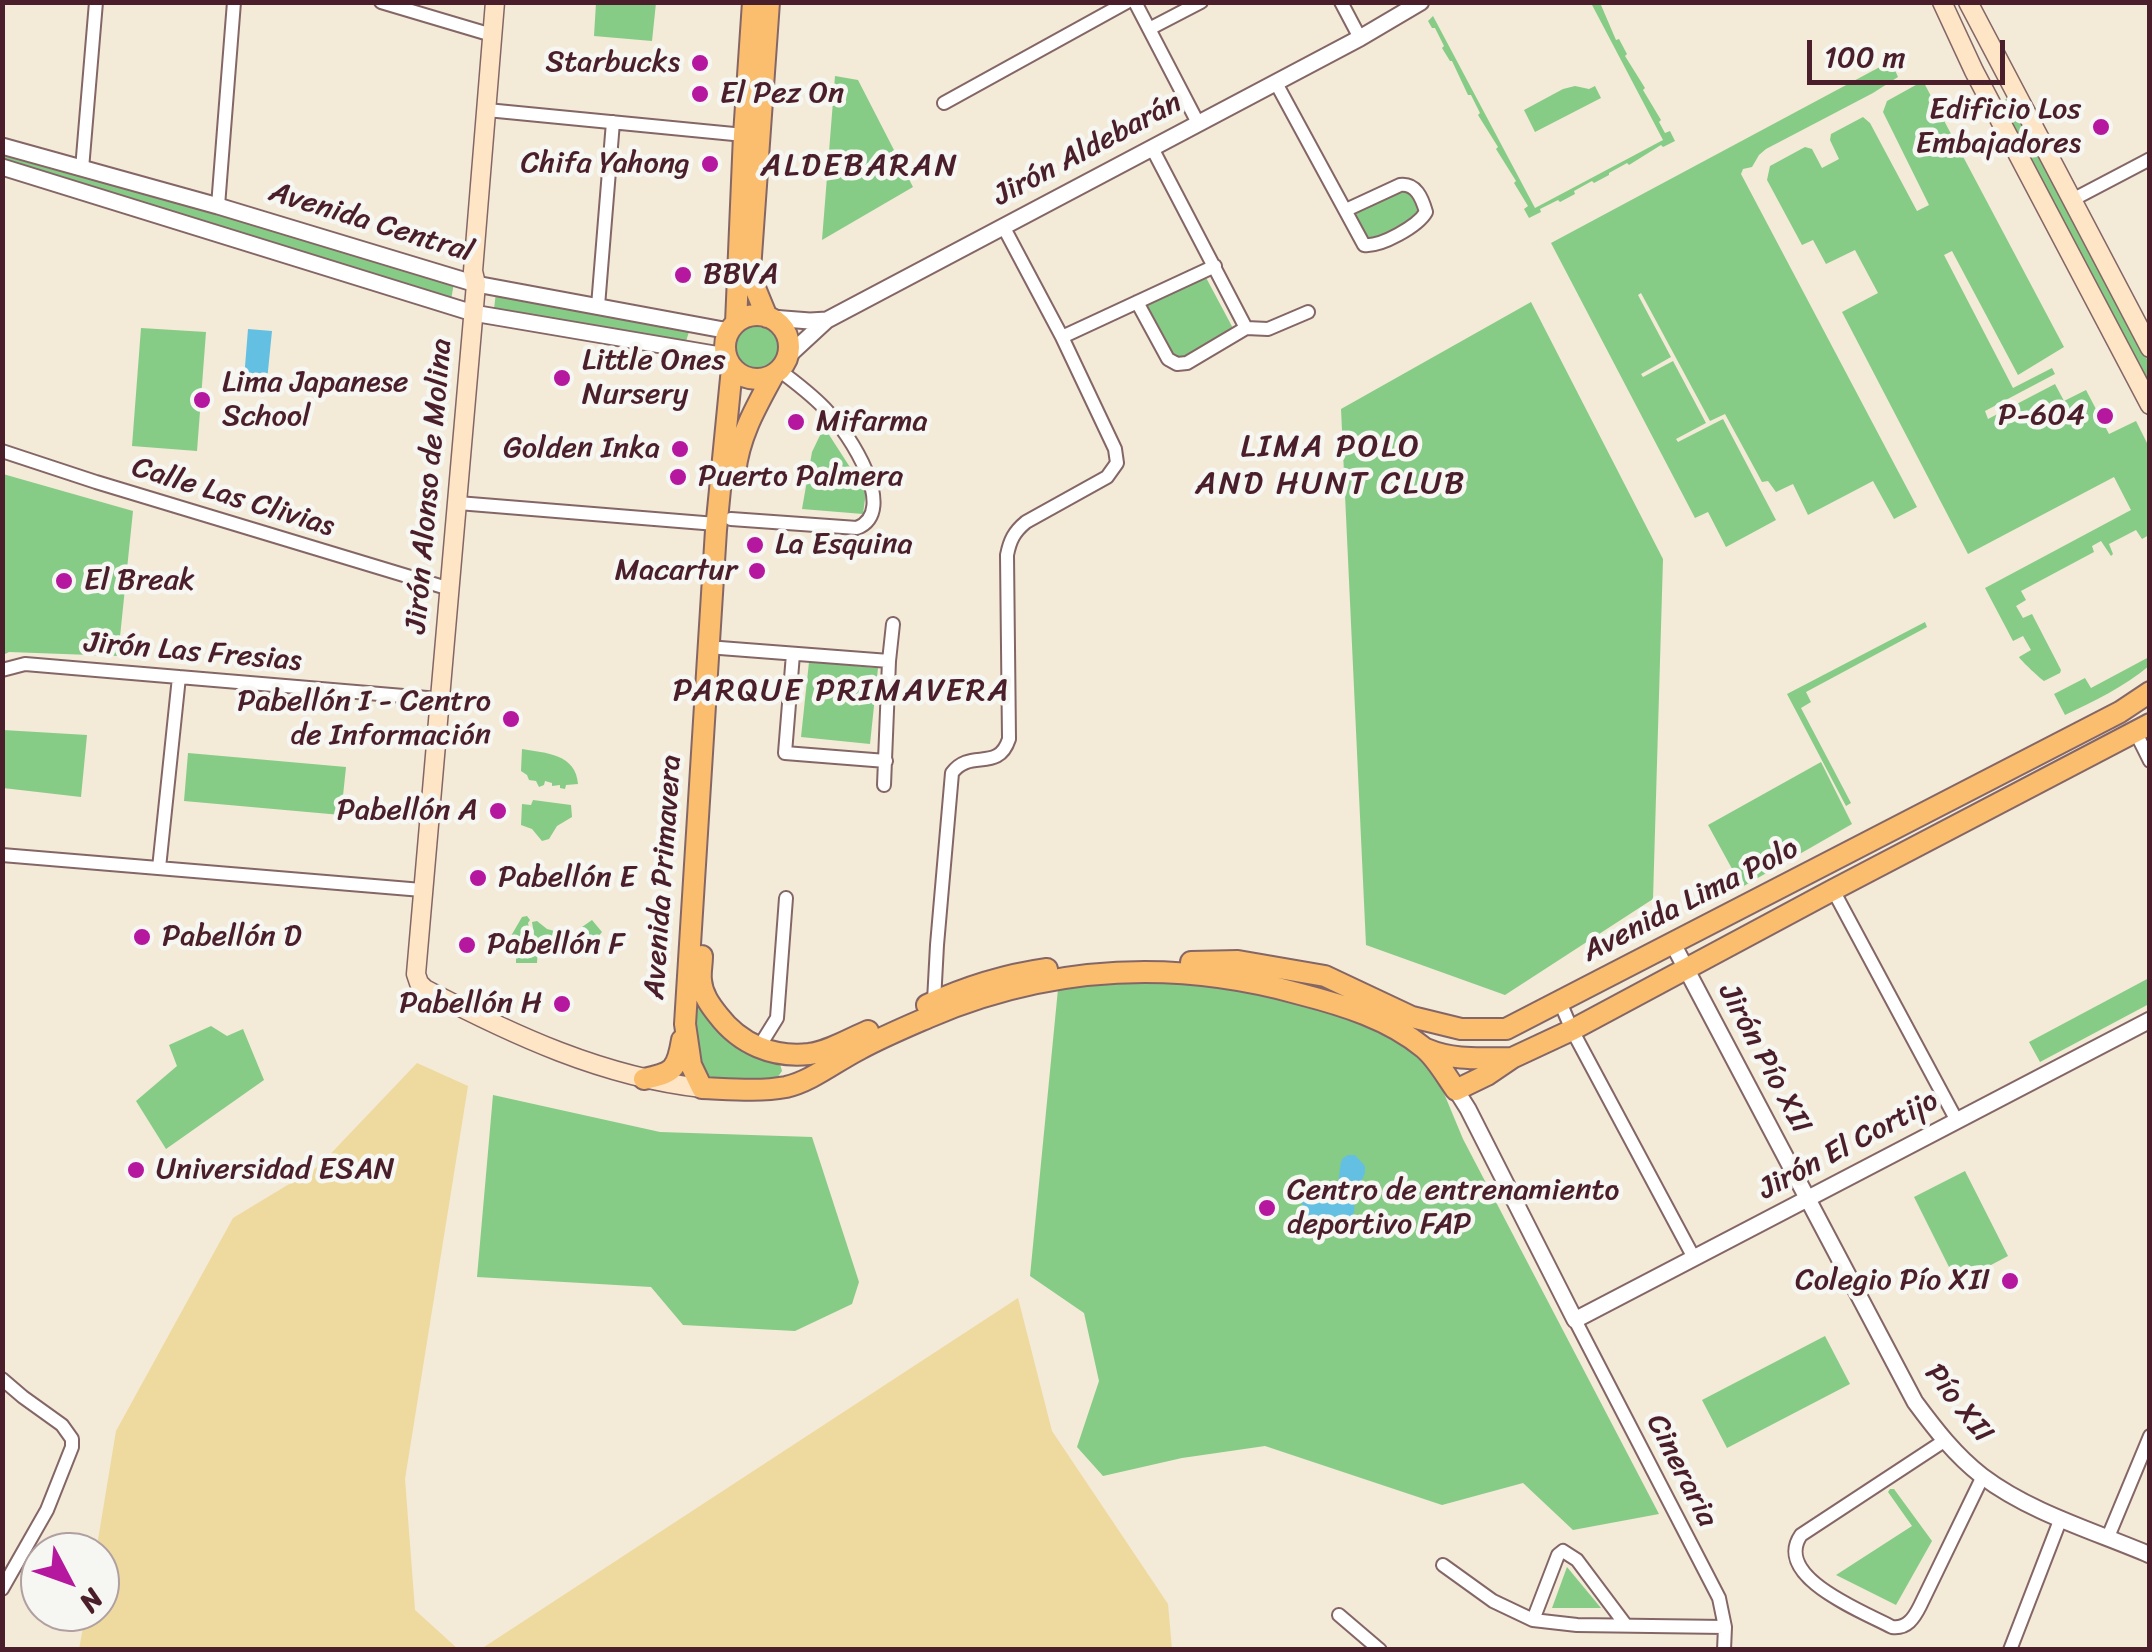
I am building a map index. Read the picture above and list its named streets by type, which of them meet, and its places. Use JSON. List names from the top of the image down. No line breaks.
{"streets":{"main road":["Jirón Alonso de Molina","Avenida Primavera","Avenida Lima Polo"],"street":["Jirón Aldebarán","Avenida Central","Calle Las Clivias","Jirón Las Fresias","Jirón Pío XII","Jirón El Cortijo","Pío XII","Cineraria"]},"crossings":[["Jirón Aldebarán","Avenida Central"],["Jirón Aldebarán","Avenida Primavera"],["Avenida Central","Jirón Alonso de Molina"],["Avenida Central","Avenida Primavera"],["Jirón Alonso de Molina","Calle Las Clivias"],["Jirón Alonso de Molina","Jirón Las Fresias"],["Avenida Primavera","Avenida Lima Polo"],["Avenida Lima Polo","Jirón Pío XII"],["Jirón Pío XII","Jirón El Cortijo"],["Jirón Pío XII","Pío XII"],["Jirón El Cortijo","Pío XII"],["Jirón El Cortijo","Cineraria"]],"districts":["ALDEBARAN","LIMA POLO AND HUNT CLUB","PARQUE PRIMAVERA"],"places":["Starbucks","El Pez On","Edificio Los Embajadores","Chifa Yahong","BBVA","Little Ones Nursery","Lima Japanese School","P-604","Mifarma","Golden Inka","Puerto Palmera","La Esquina","Macartur","El Break","Pabellón I - Centro de Información","Pabellón A","Pabellón E","Pabellón D","Pabellón F","Pabellón H","Universidad ESAN","Centro de entrenamiento deportivo FAP","Colegio Pío XII"],"scale_bar":"100 m","north":"bottom right"}
